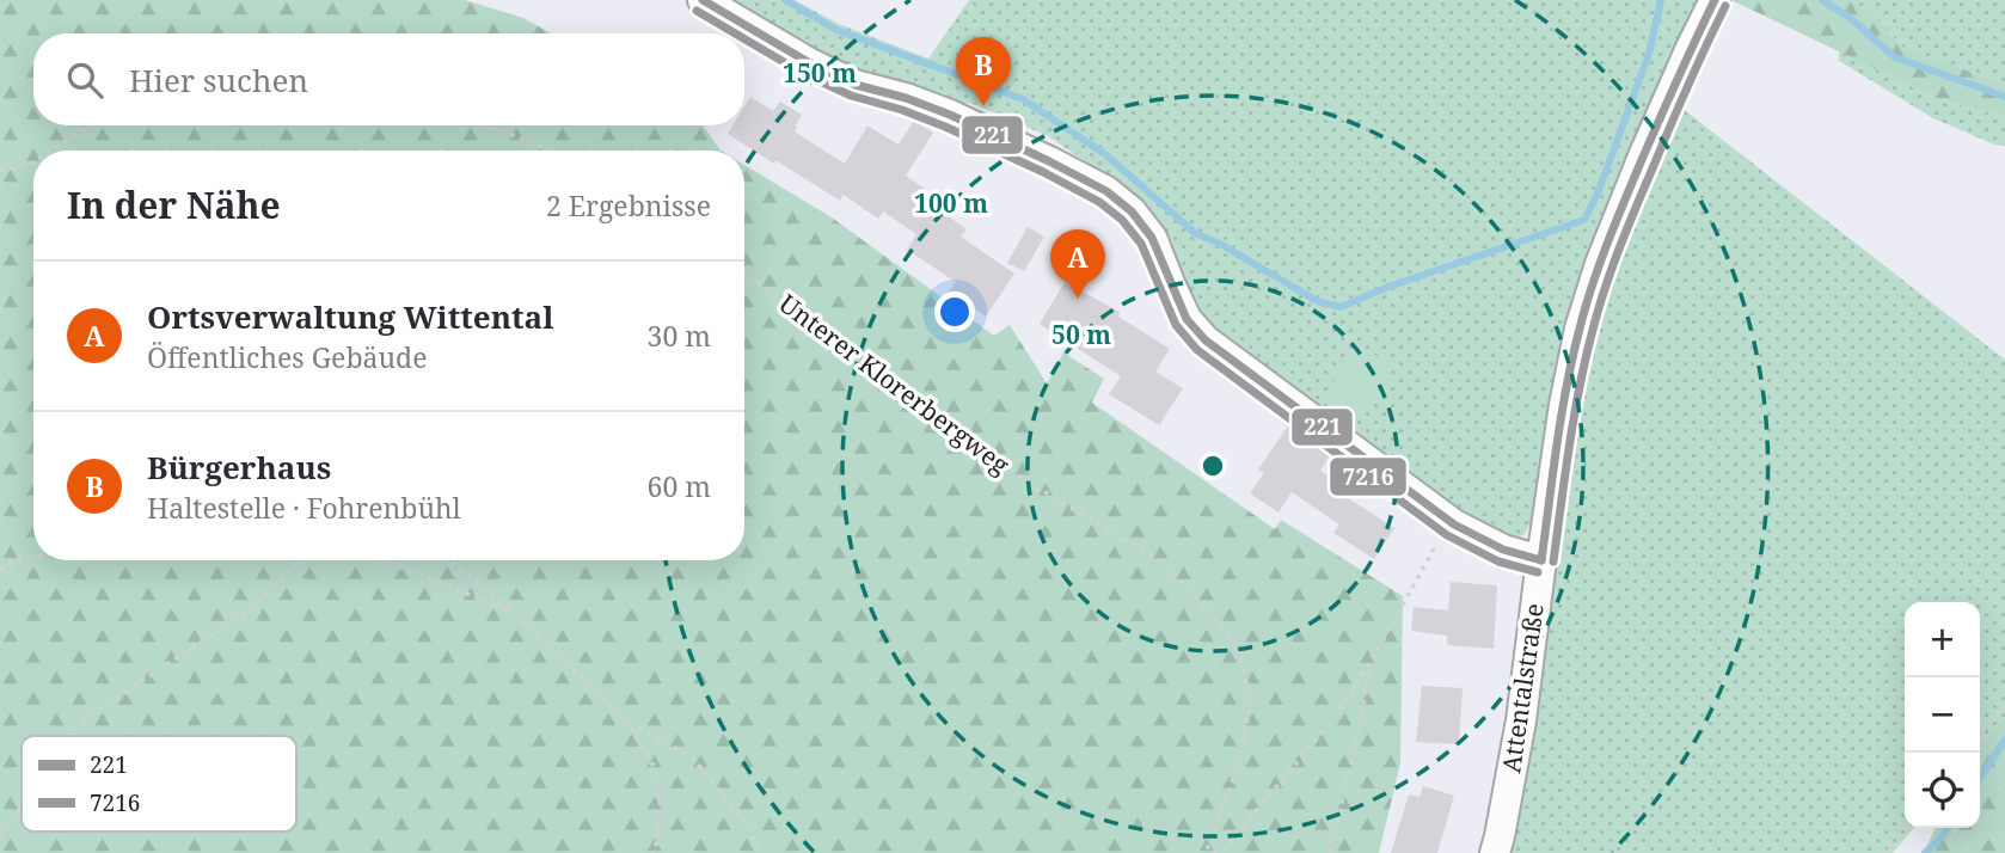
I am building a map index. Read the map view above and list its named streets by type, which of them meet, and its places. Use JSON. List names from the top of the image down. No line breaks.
{"streets":{"street":["Attentalstraße"],"path":["Unterer Klorerbergweg"]},"lines":["transit line 221","transit line 7216"],"legend":["221","7216"],"page":{"search":"Hier suchen","pins":["B","A"],"heading":["In der Nähe","2 Ergebnisse"],"list":[{"mark":"A","name":"Ortsverwaltung Wittental","note":"Öffentliches Gebäude","value":"30 m"},{"mark":"B","name":"Bürgerhaus","note":"Haltestelle · Fohrenbühl","value":"60 m"}],"map_buttons":["+","−"]},"rings":["150 m","100 m","50 m"]}
